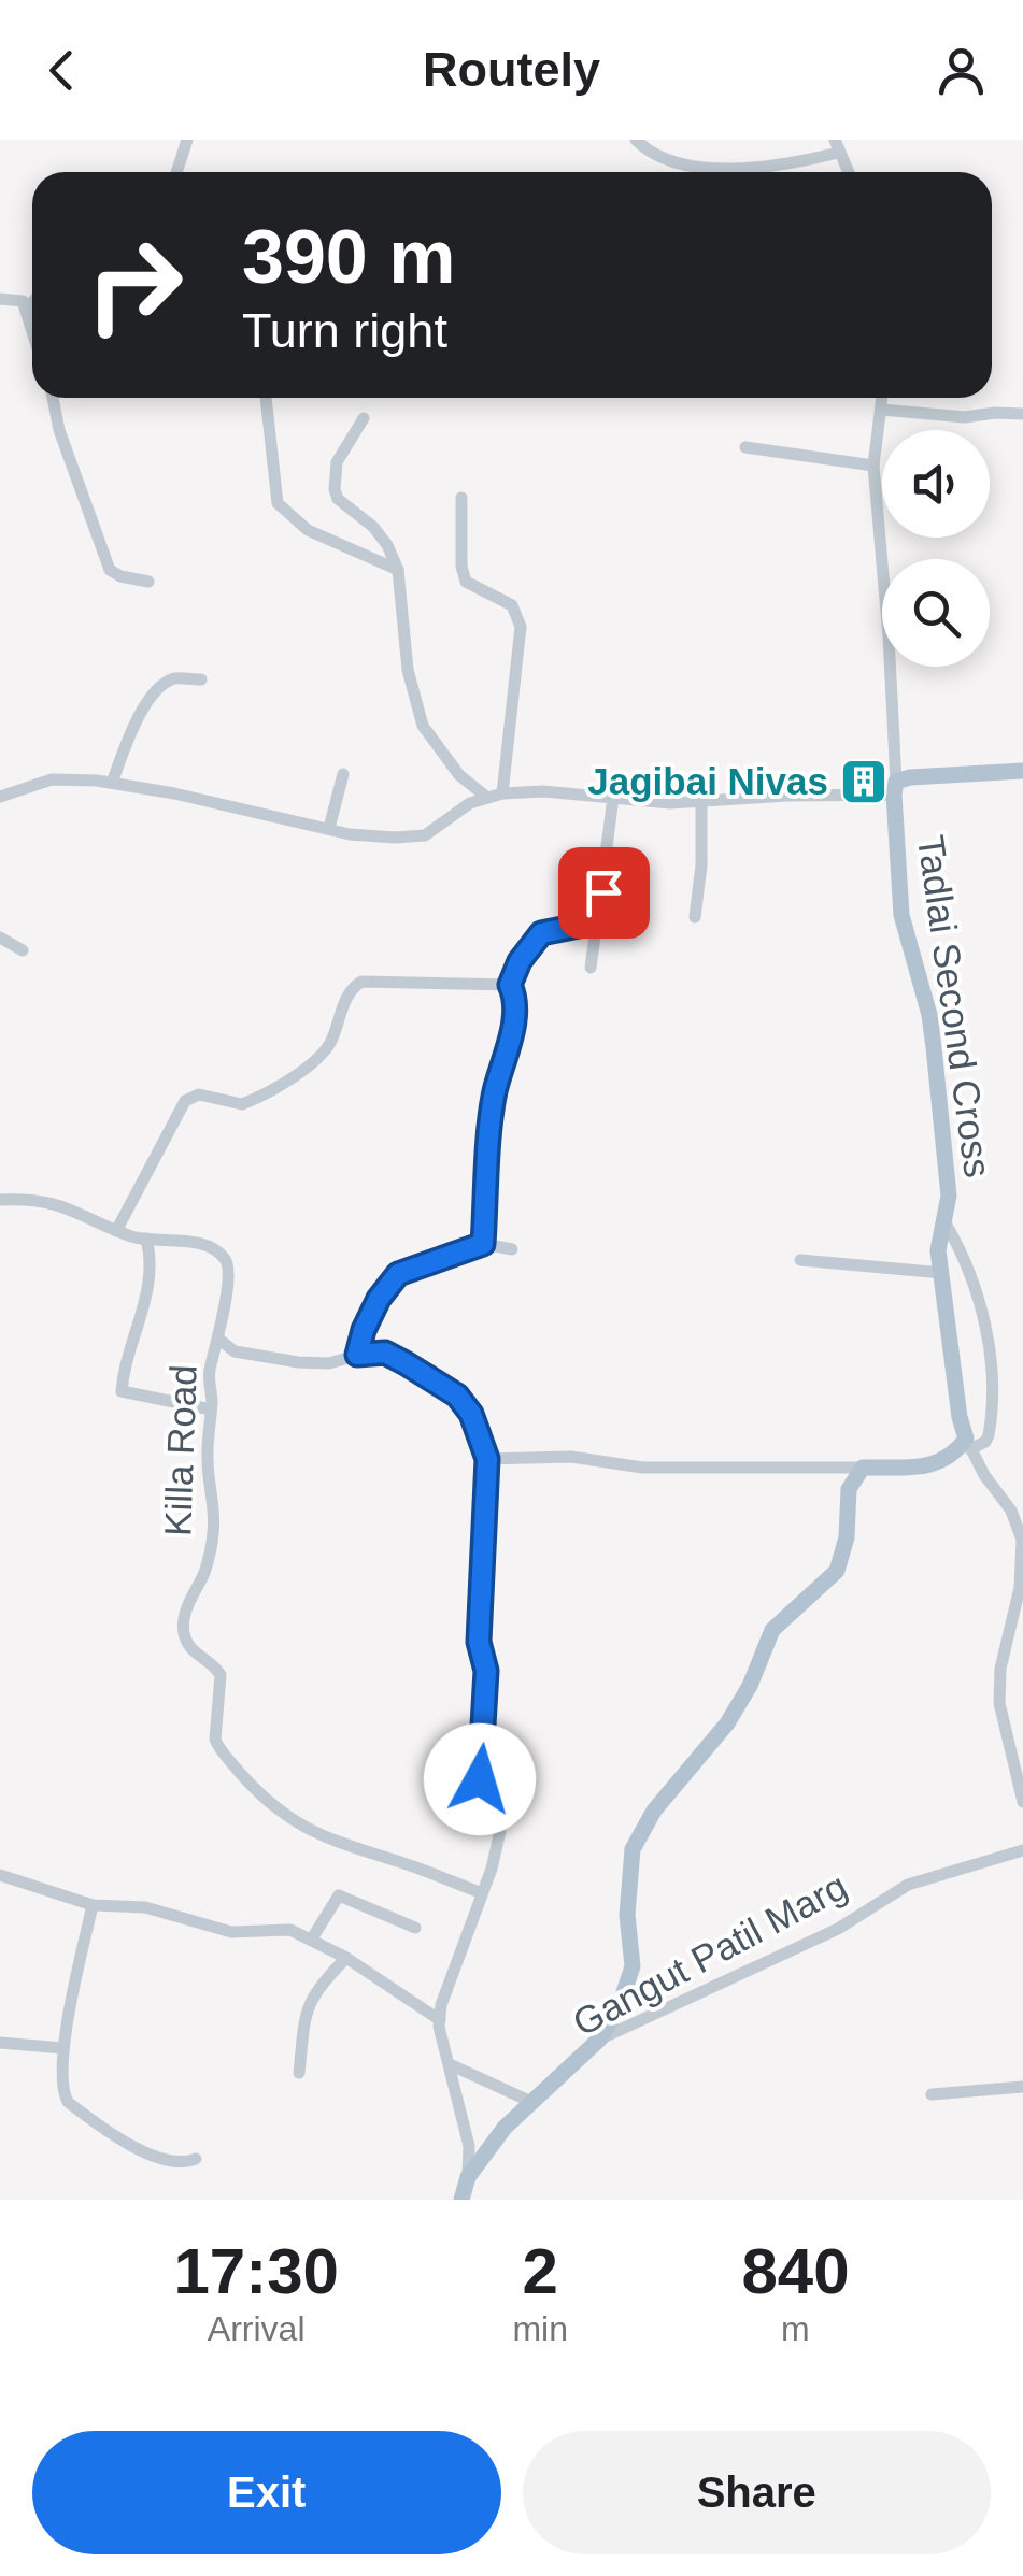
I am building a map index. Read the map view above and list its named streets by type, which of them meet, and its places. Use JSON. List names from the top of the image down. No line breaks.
{"streets":{"main road":["Tadlai Second Cross","Gangut Patil Marg"],"street":["Killa Road"]},"places":{"building":["Jagibai Nivas"]},"page":{"header":"Routely","turn":["390 m","Turn right"],"eta":["17:30","Arrival","2","min","840","m"],"buttons":["Exit","Share"]}}
